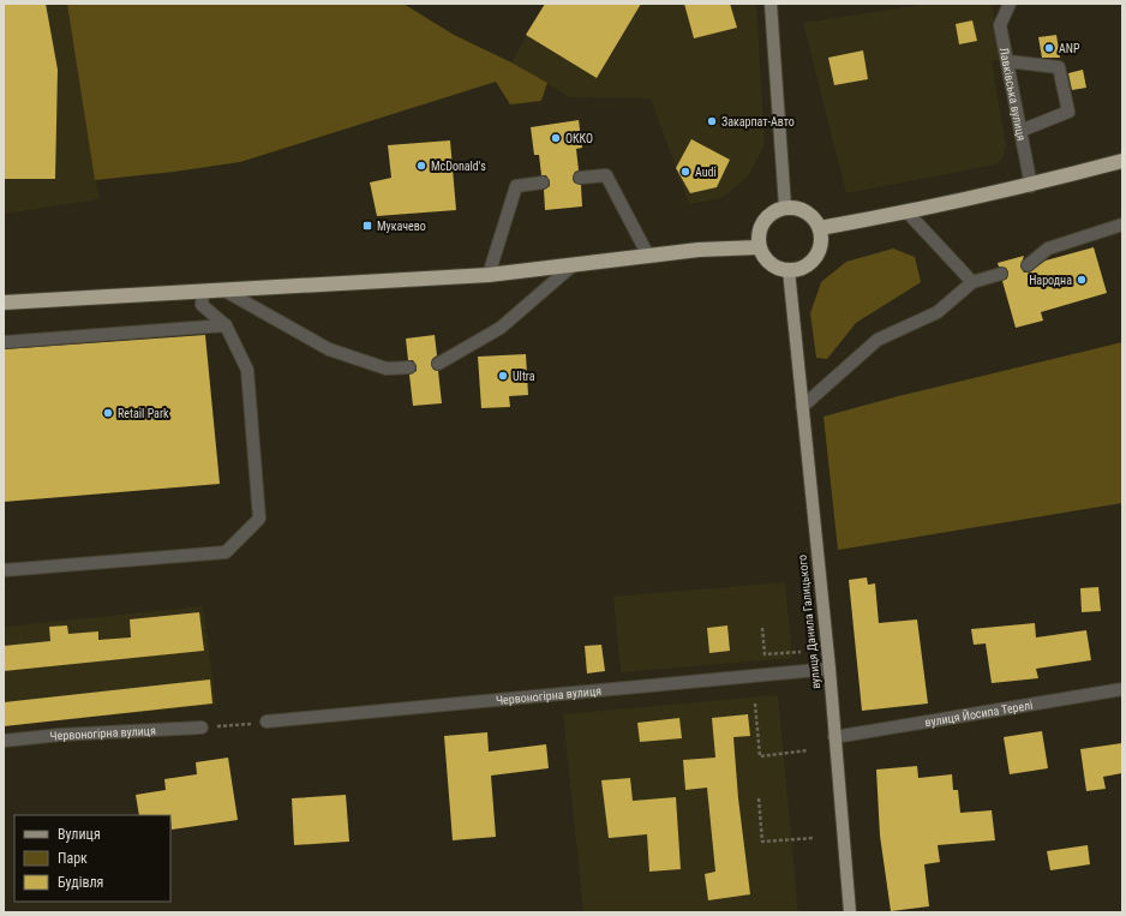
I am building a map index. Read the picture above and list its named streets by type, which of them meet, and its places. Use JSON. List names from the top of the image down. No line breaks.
{"streets":{"main road":["вулиця Данила Галицького"],"street":["Лавківська вулиця","Червоногірна вулиця","вулиця Йосипа Терелі"]},"crossings":[["вулиця Данила Галицького","Червоногірна вулиця"],["вулиця Данила Галицького","вулиця Йосипа Терелі"]],"places":{"other":["ANP","Закарпат-Авто","ОККО","McDonald's","Audi","Народна","Ultra","Retail Park"],"transit":["Мукачево"]},"legend":["Вулиця","Парк","Будівля"]}
